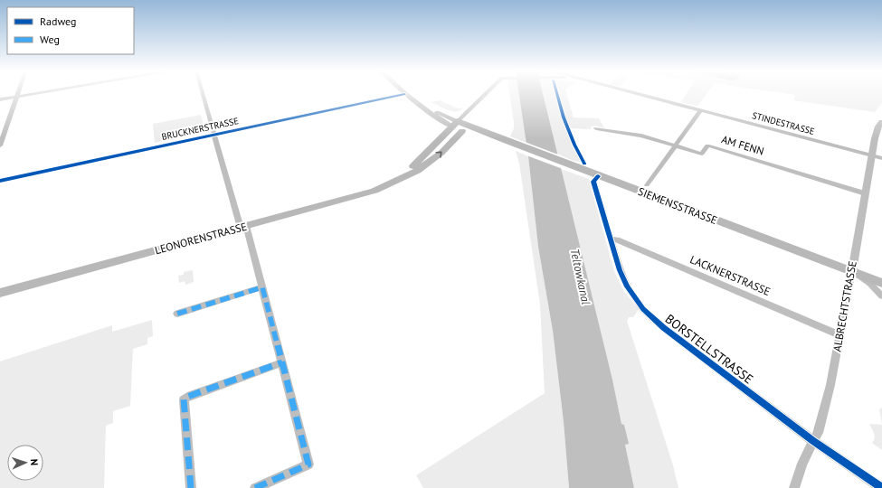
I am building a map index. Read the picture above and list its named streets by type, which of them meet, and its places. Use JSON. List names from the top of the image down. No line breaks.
{"streets":{"main road":["SIEMENSSTRASSE","LEONORENSTRASSE"],"street":["STINDESTRASSE","BRUCKNERSTRASSE","AM FENN","LACKNERSTRASSE","ALBRECHTSTRASSE","BORSTELLSTRASSE"]},"crossings":[["STINDESTRASSE","ALBRECHTSTRASSE"],["BRUCKNERSTRASSE","SIEMENSSTRASSE"],["AM FENN","ALBRECHTSTRASSE"],["SIEMENSSTRASSE","LEONORENSTRASSE"],["SIEMENSSTRASSE","ALBRECHTSTRASSE"],["SIEMENSSTRASSE","BORSTELLSTRASSE"],["LACKNERSTRASSE","ALBRECHTSTRASSE"],["LACKNERSTRASSE","BORSTELLSTRASSE"],["ALBRECHTSTRASSE","BORSTELLSTRASSE"]],"water":["Teltowkanal"],"legend":["Radweg","Weg"],"north":"right"}
